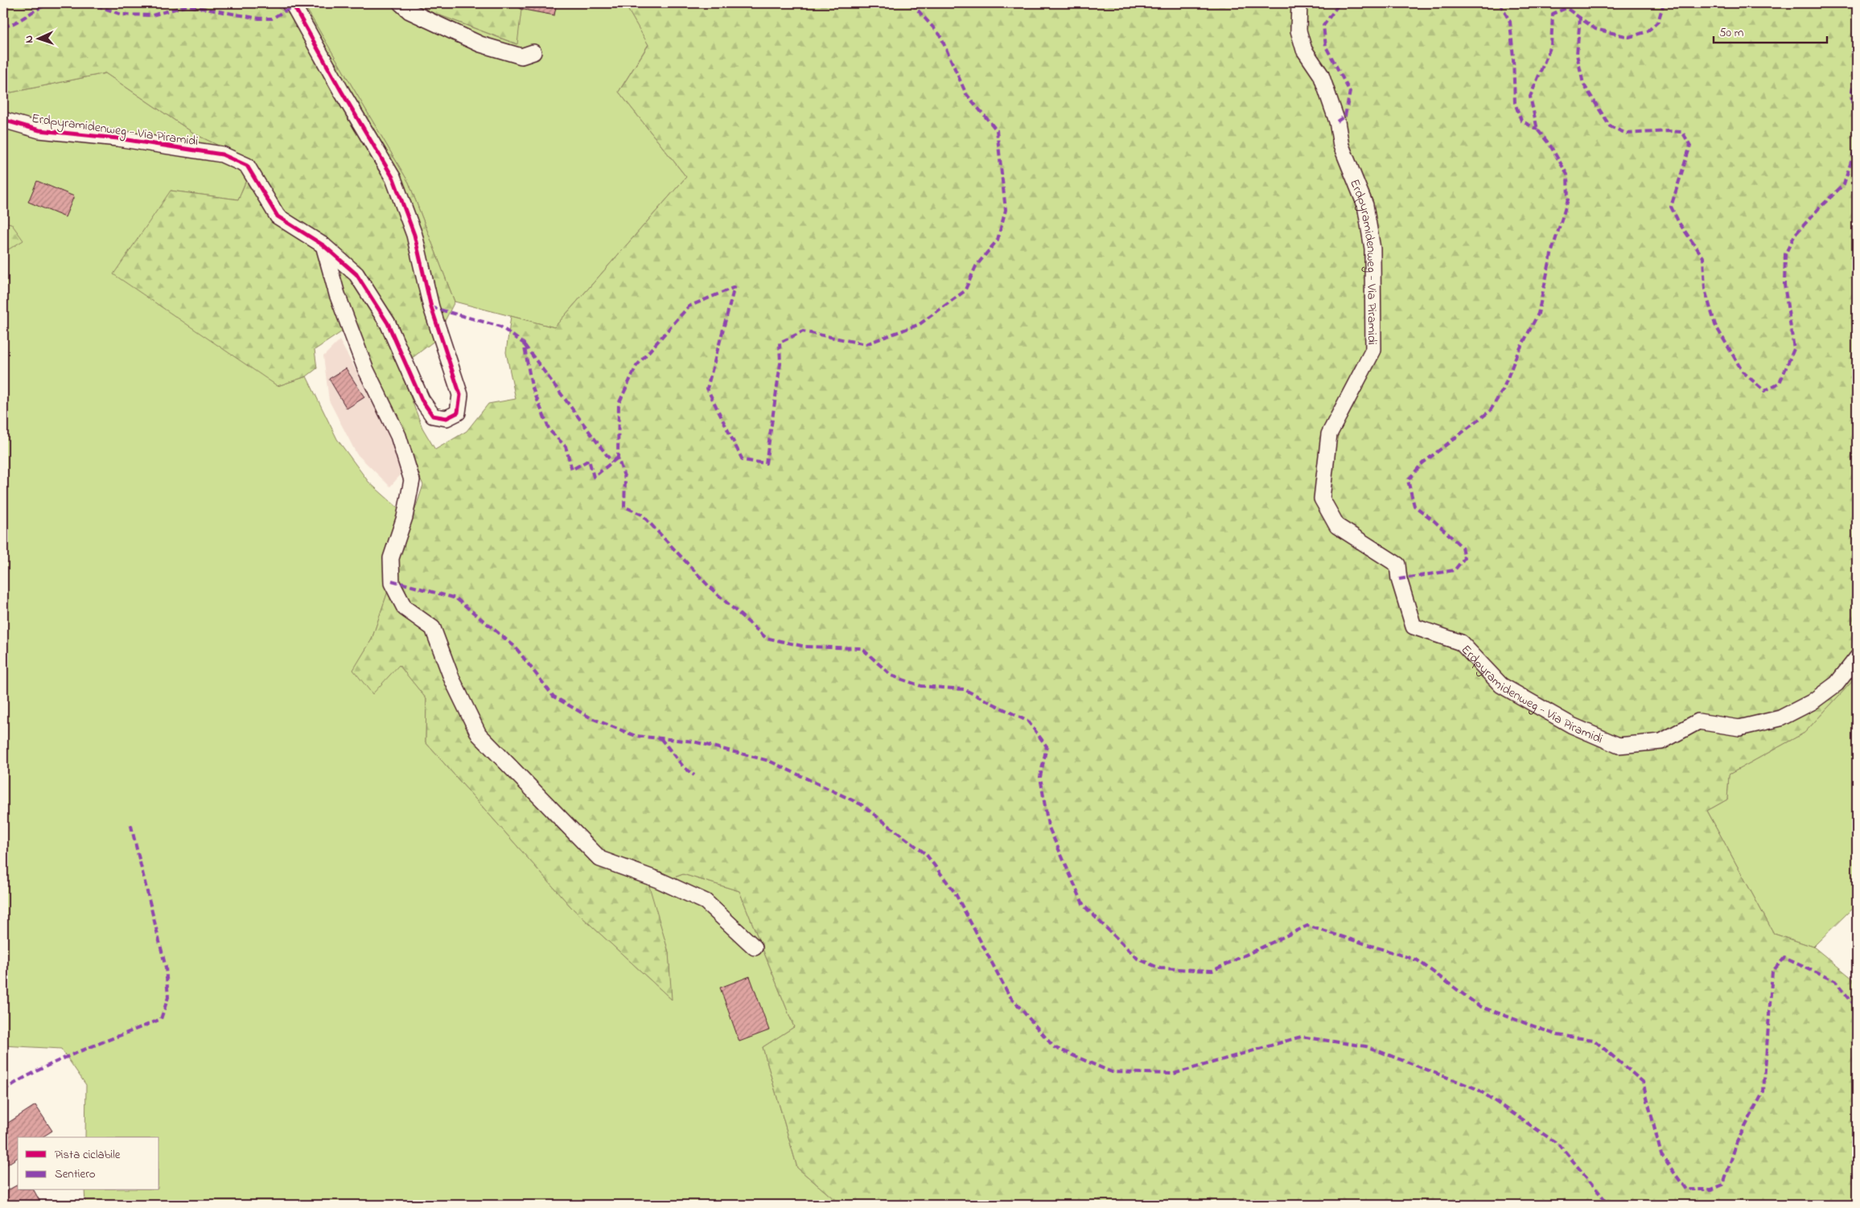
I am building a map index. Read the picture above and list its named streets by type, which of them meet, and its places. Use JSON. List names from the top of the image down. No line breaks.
{"streets":{"street":["Erdpyramidenweg - Via Piramidi"]},"legend":["Pista ciclabile","Sentiero"],"scale_bar":"50 m","north":"left"}
